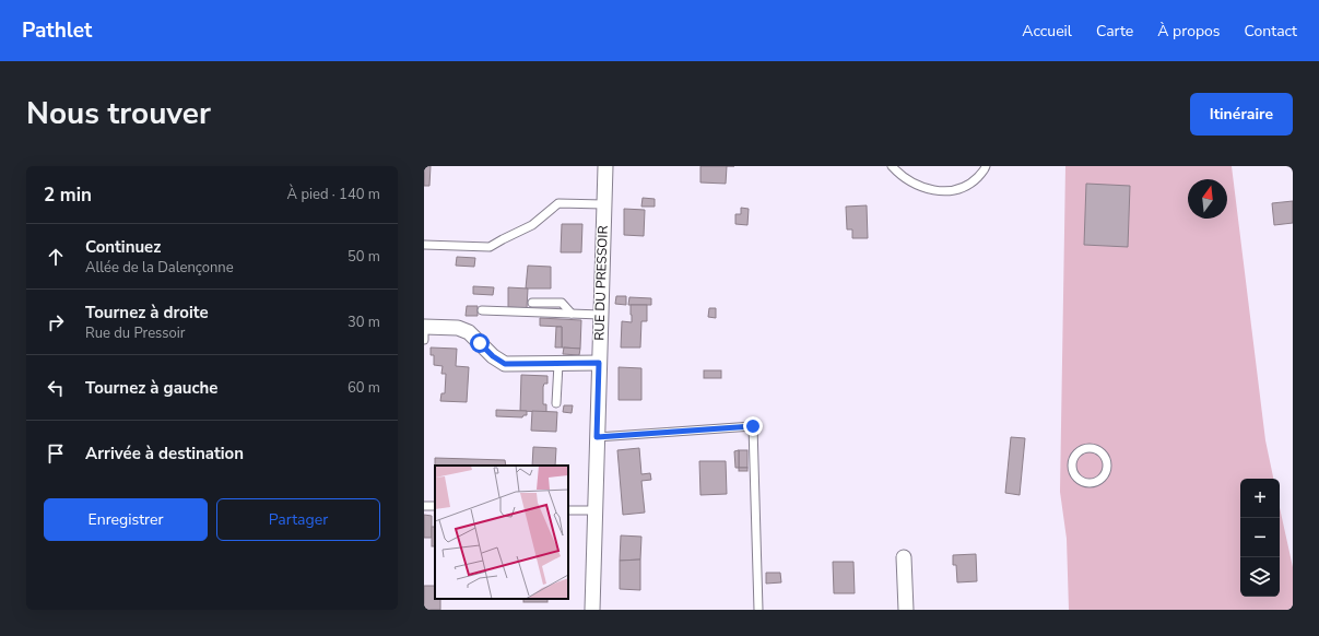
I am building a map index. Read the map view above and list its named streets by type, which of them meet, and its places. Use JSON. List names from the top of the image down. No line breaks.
{"streets":{"street":["RUE DU PRESSOIR"]},"north":"top","page":{"header":"Pathlet","nav":["Accueil","Carte","À propos","Contact"],"title":"Nous trouver","buttons":["Itinéraire",["Enregistrer","Partager"]],"heading":["2 min","À pied · 140 m"],"list":[["Continuez","Allée de la Dalençonne","50 m"],["Tournez à droite","Rue du Pressoir","30 m"],["Tournez à gauche","60 m"],"Arrivée à destination"],"map_buttons":["+","−"]}}
